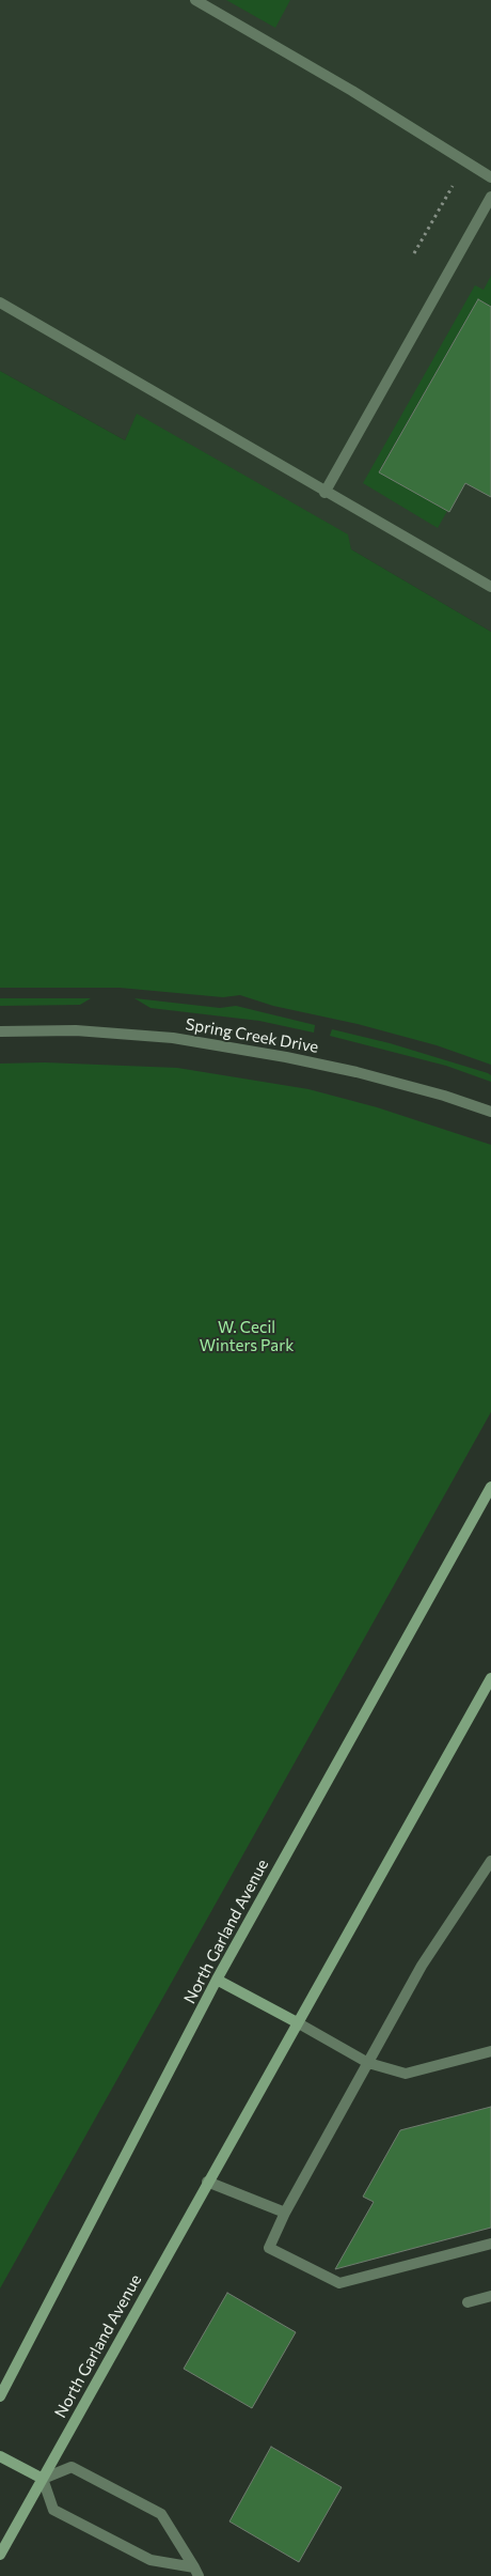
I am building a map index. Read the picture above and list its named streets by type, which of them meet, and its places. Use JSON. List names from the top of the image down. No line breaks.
{"streets":{"main road":["North Garland Avenue"],"street":["Spring Creek Drive"]},"parks":["W. Cecil Winters Park"]}
